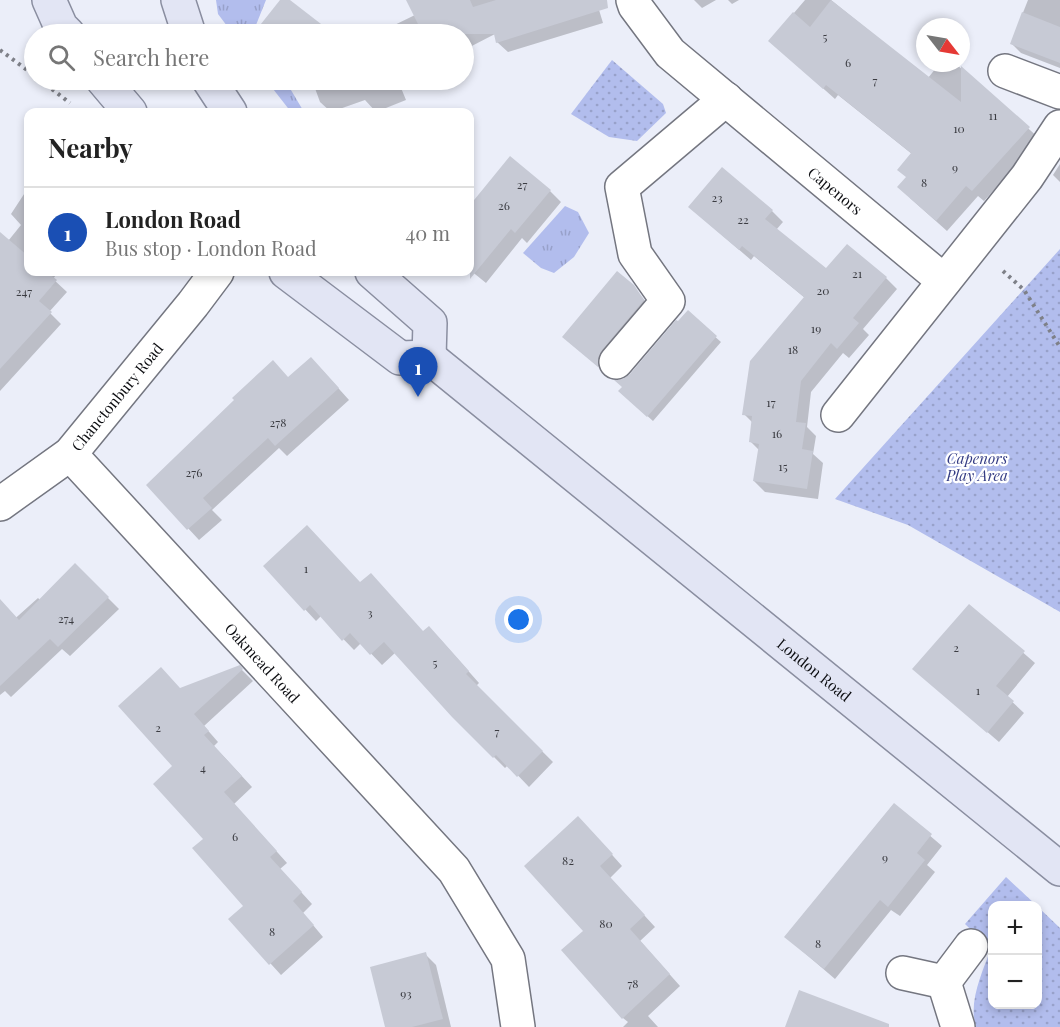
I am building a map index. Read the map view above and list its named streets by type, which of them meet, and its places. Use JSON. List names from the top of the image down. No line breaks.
{"streets":{"main road":["London Road"],"street":["Capenors","Chanctonbury Road","Oakmead Road"]},"crossings":[["Chanctonbury Road","Oakmead Road"]],"parks":["Capenors Play Area"],"house_numbers":["5","6","7","11","10","9","8","27","23","26","22","21","20","247","19","18","17","278","16","15","276","1","3","274","2","5","1","2","7","4","6","9","82","80","8","8","78","93"],"north":"bottom right","page":{"search":"Search here","heading":"Nearby","list":[{"mark":"1","name":"London Road","note":"Bus stop · London Road","value":"40 m"}],"pins":"1","map_buttons":["+","−"]}}
